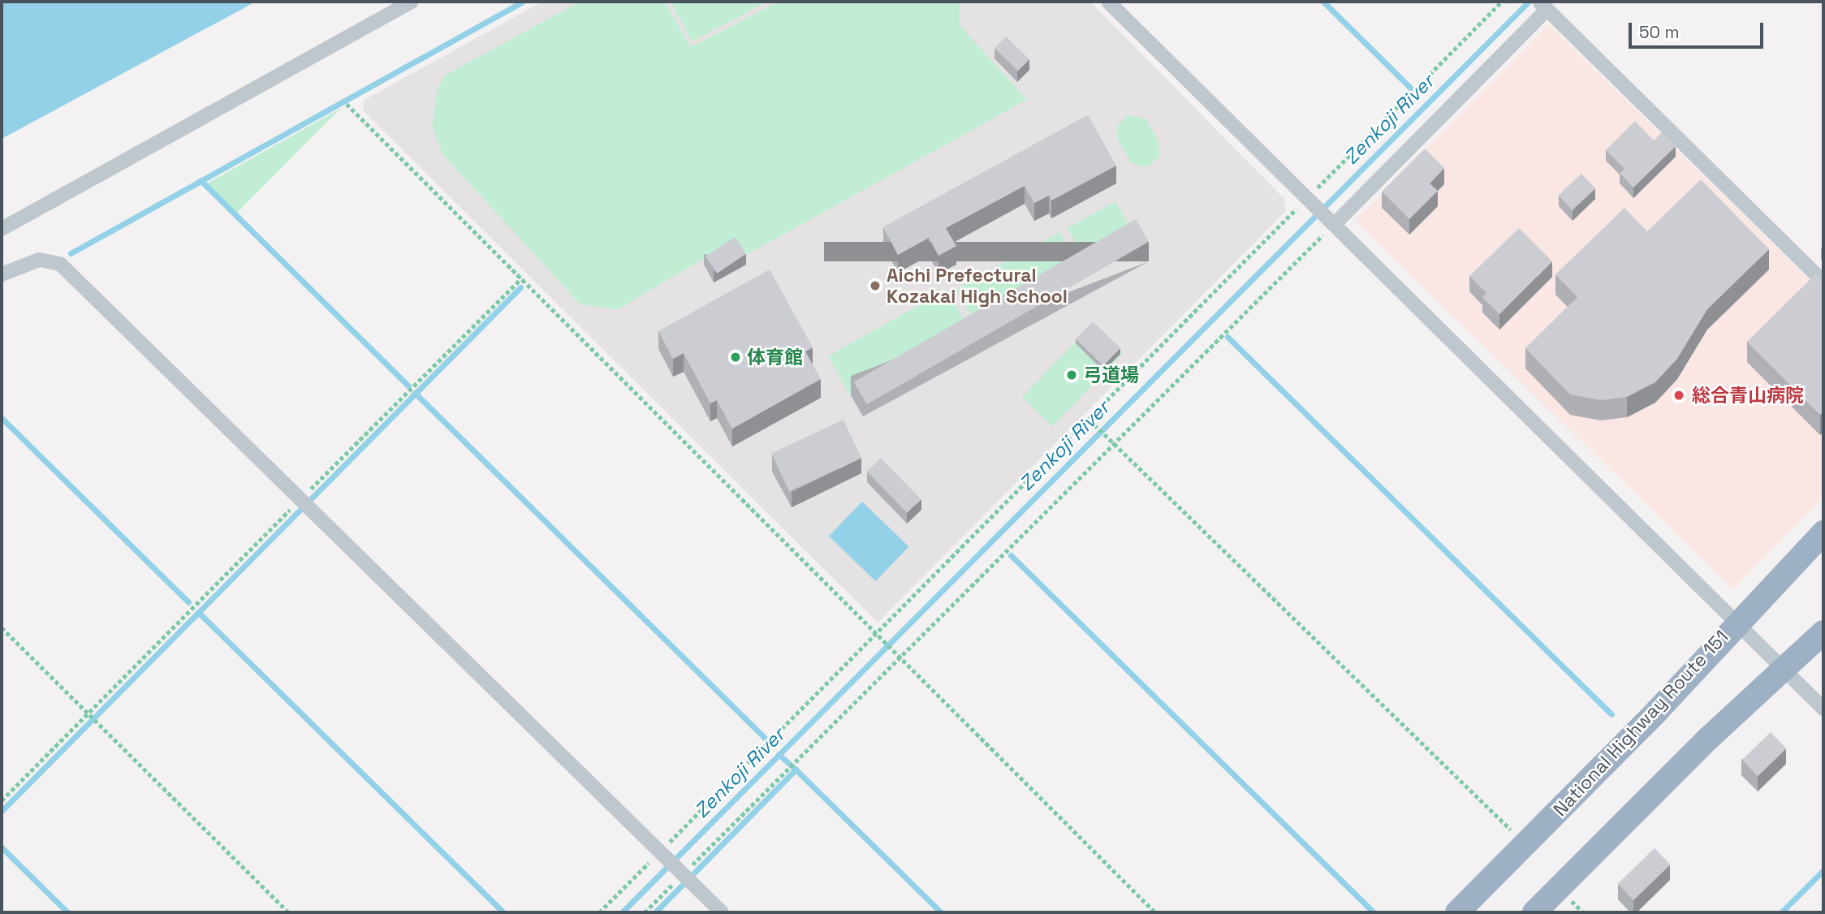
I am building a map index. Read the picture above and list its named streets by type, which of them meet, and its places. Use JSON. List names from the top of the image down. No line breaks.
{"streets":{"highway":["National Highway Route 151"]},"water":["Zenkoji River"],"places":["Aichi Prefectural Kozakai High School","体育館","弓道場","総合青山病院"],"scale_bar":"50 m"}
